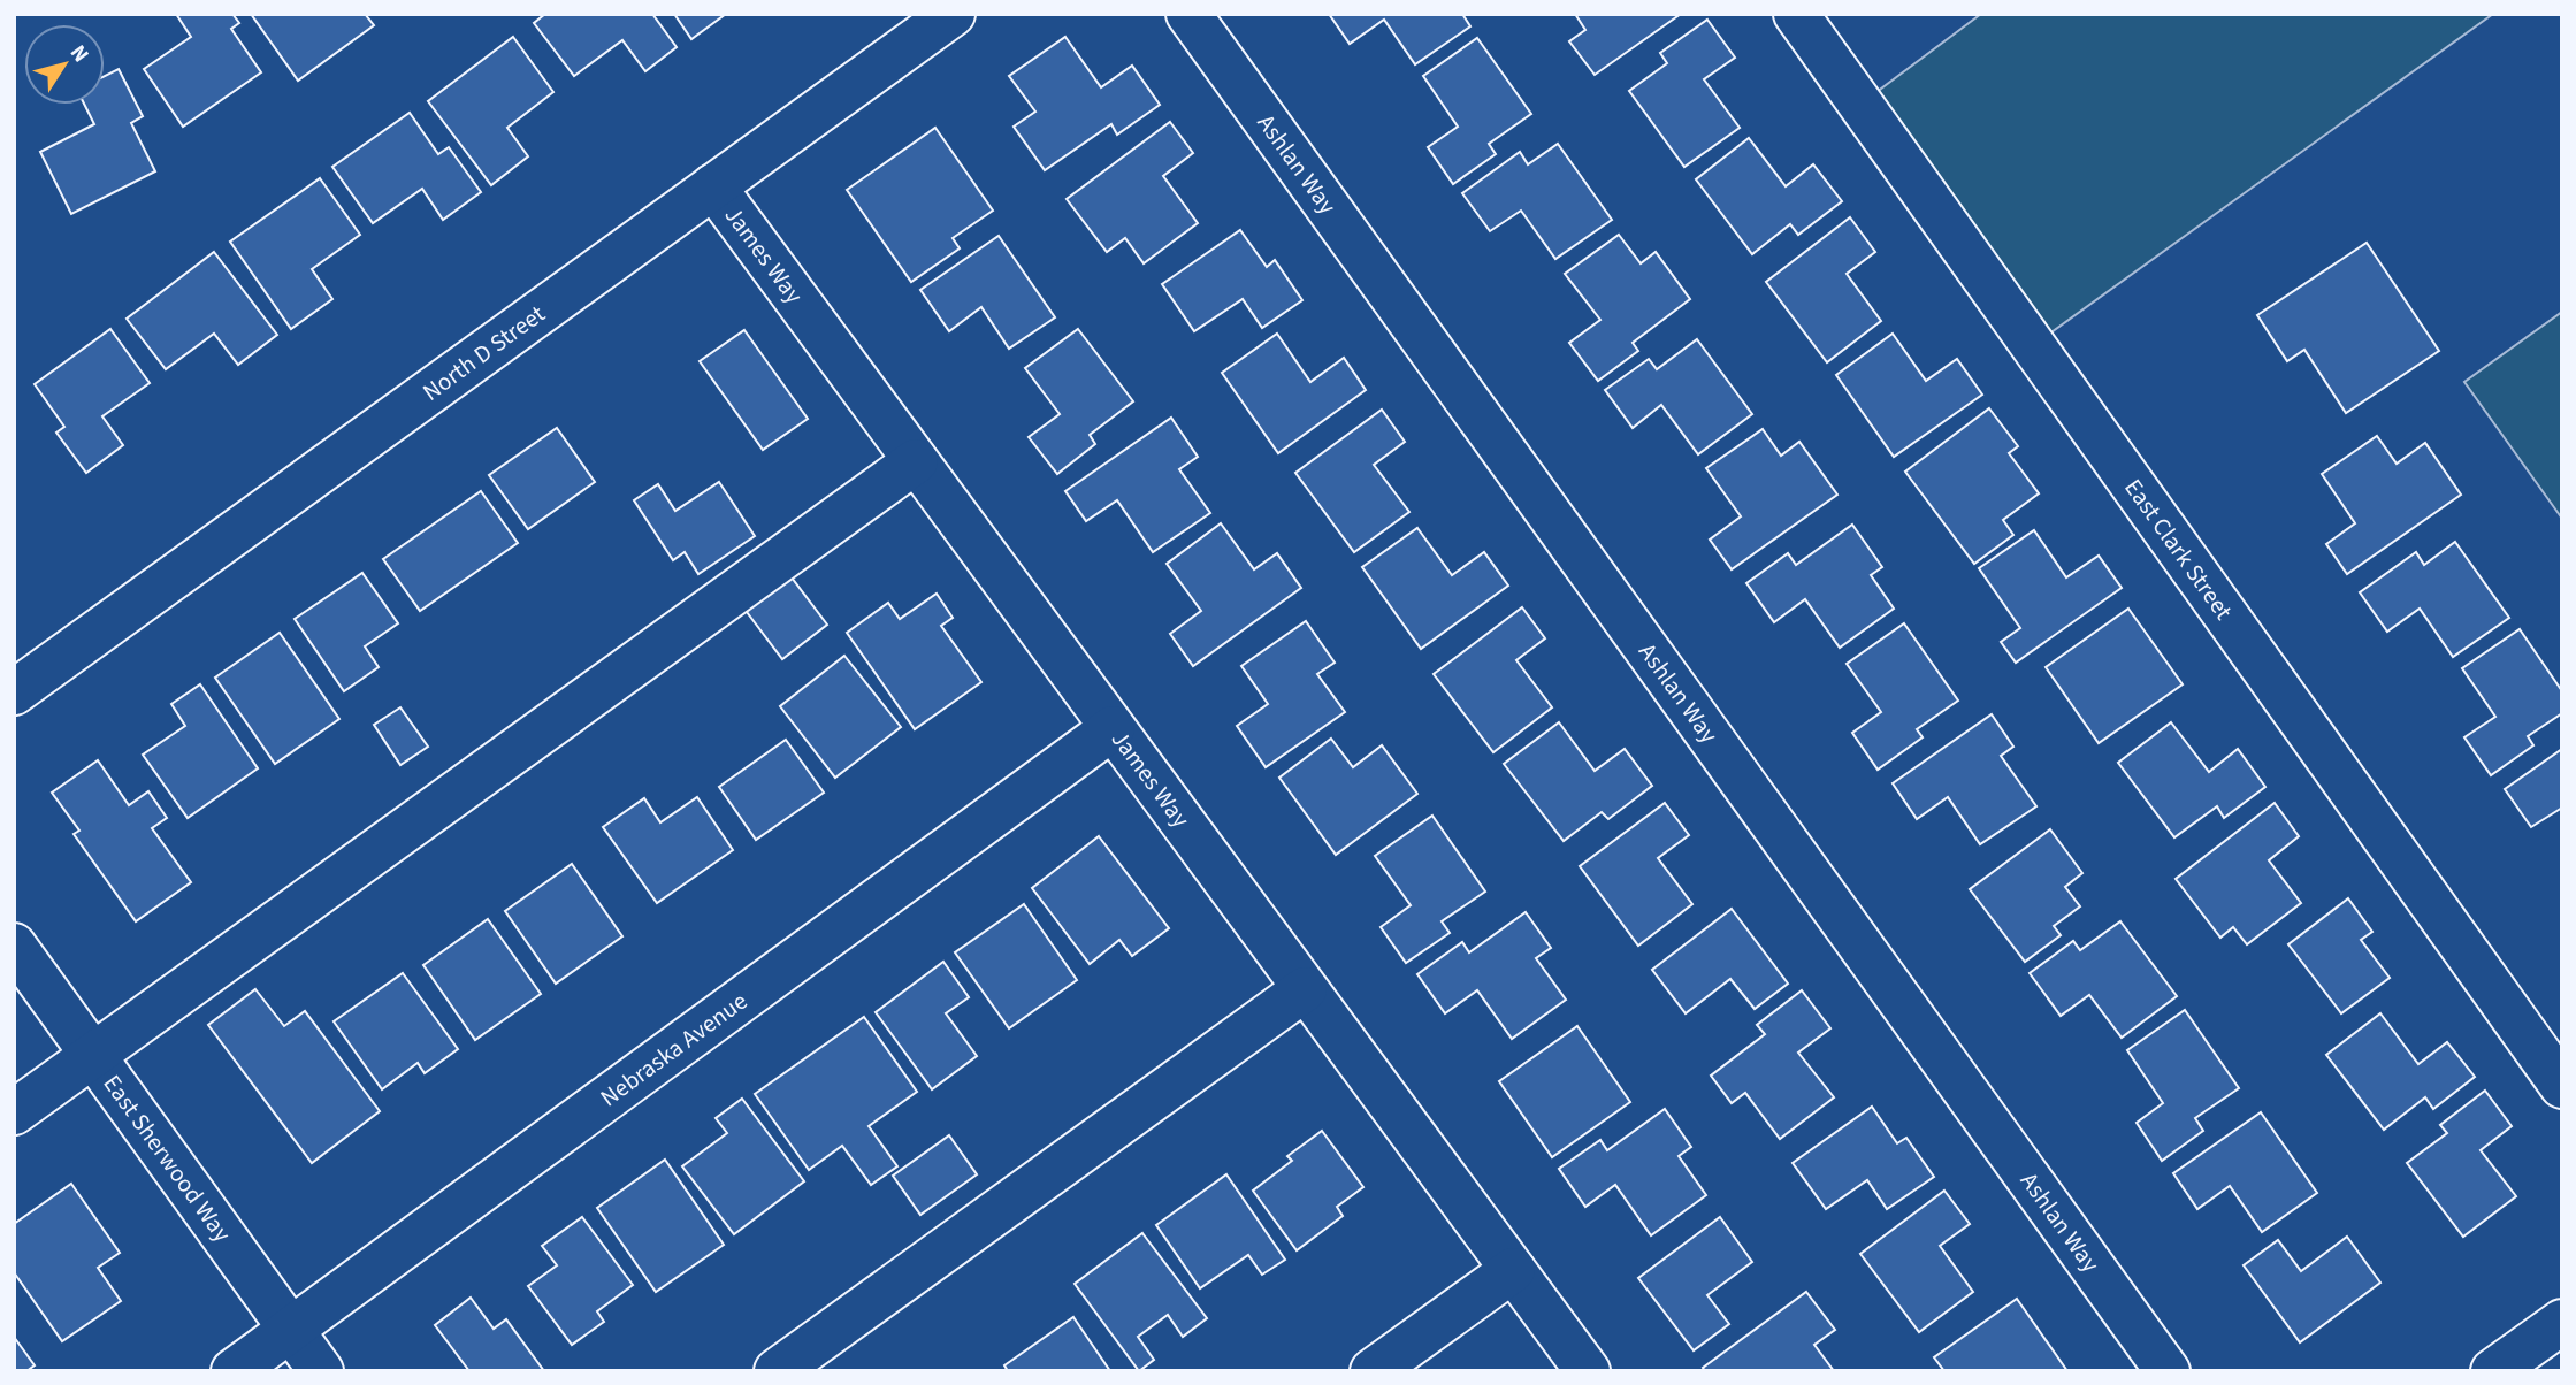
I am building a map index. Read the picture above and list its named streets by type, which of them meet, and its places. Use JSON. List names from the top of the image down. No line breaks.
{"streets":{"street":["Ashlan Way","James Way","North D Street","East Clark Street","Nebraska Avenue","East Sherwood Way"]},"crossings":[["James Way","North D Street"],["James Way","Nebraska Avenue"],["Nebraska Avenue","East Sherwood Way"]],"north":"top right"}
